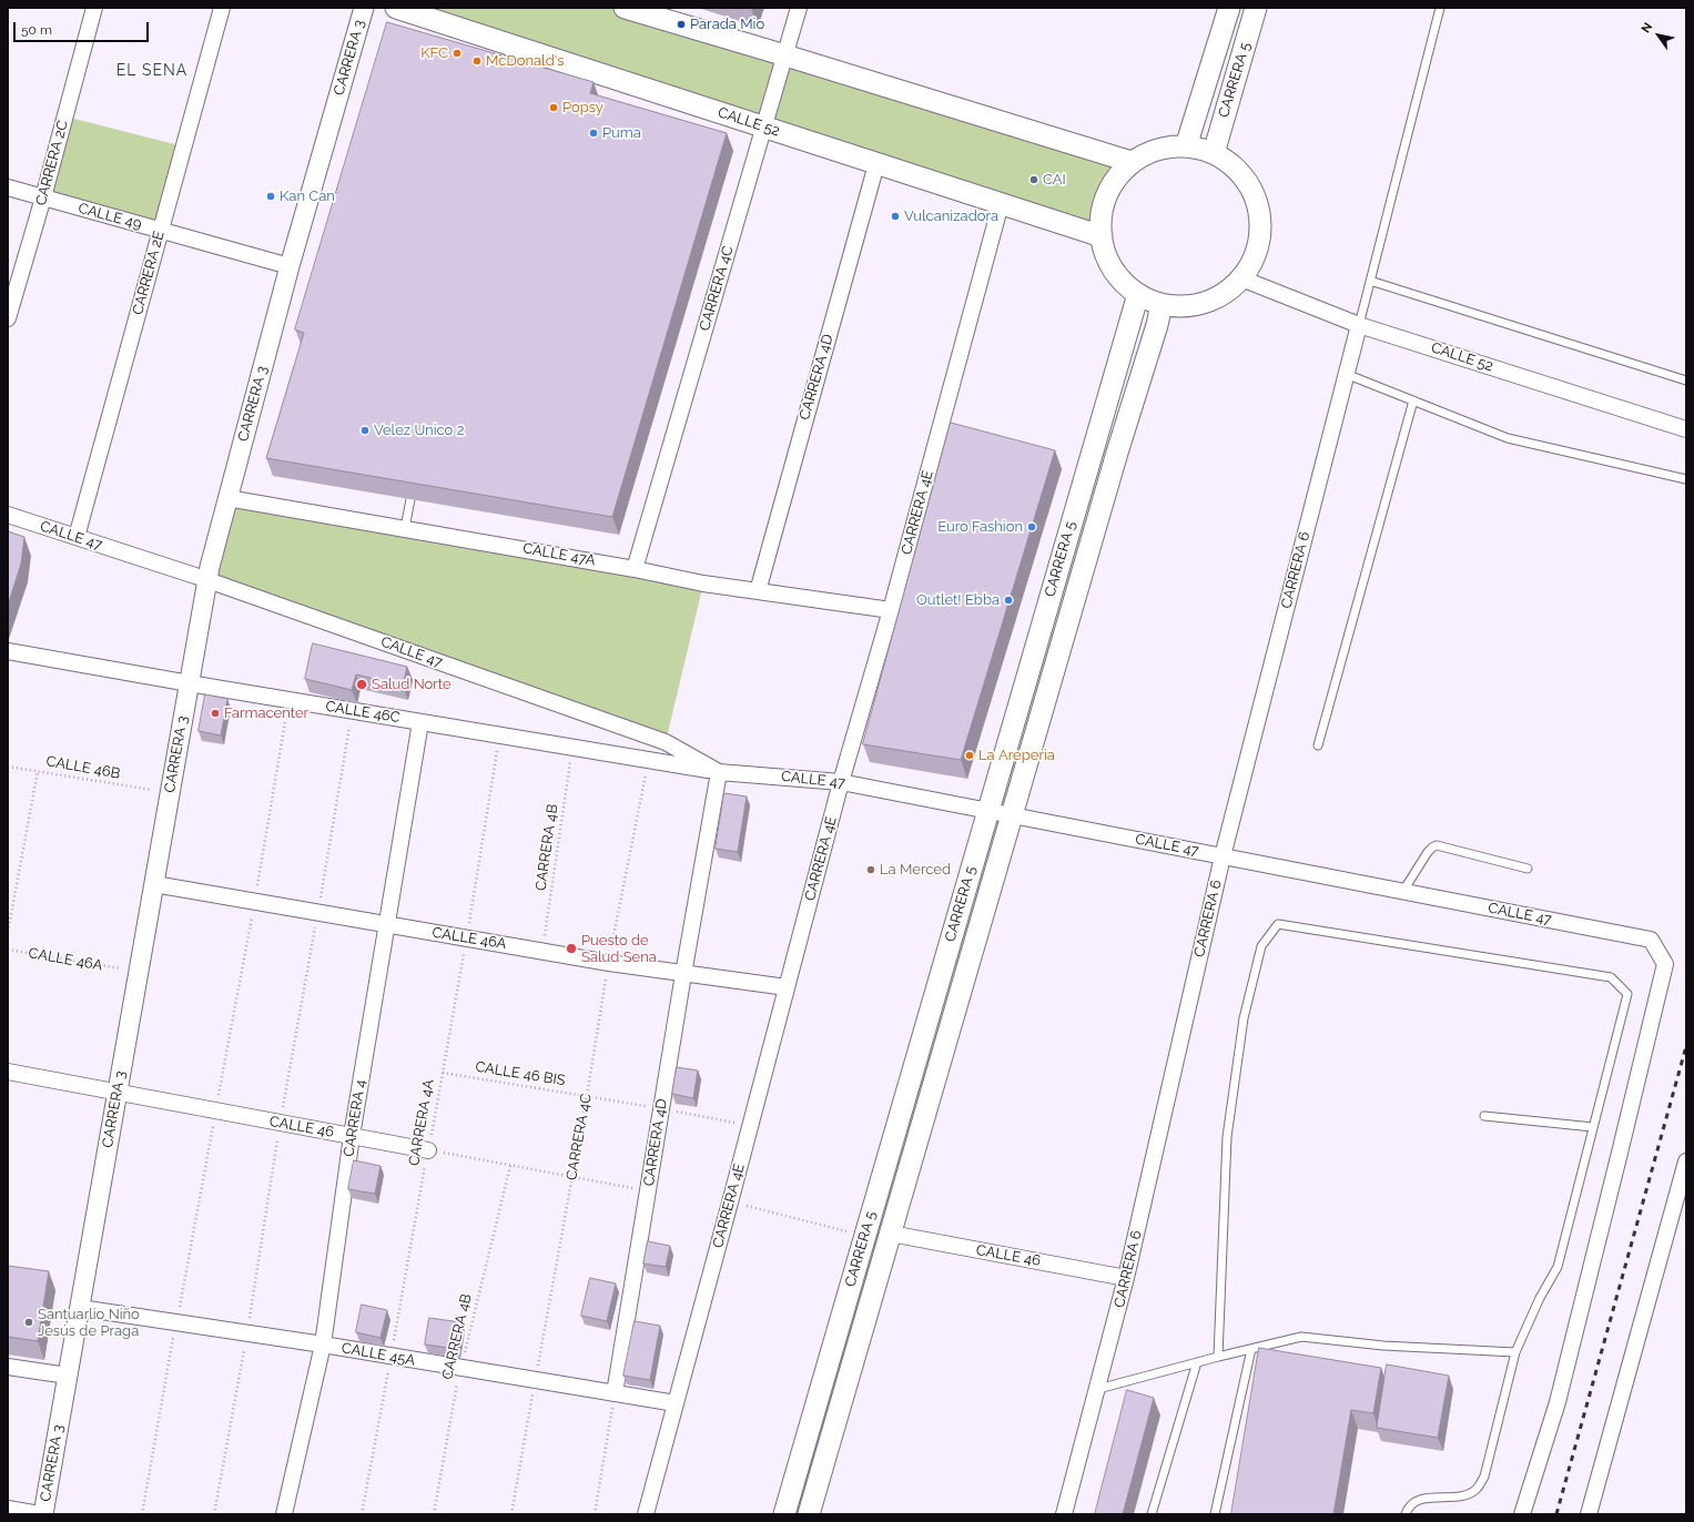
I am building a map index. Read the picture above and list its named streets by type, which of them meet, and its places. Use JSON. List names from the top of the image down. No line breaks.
{"streets":{"main road":["CARRERA 5","CALLE 52"],"street":["CARRERA 3","CARRERA 2C","CALLE 49","CARRERA 2E","CARRERA 4C","CARRERA 4D","CARRERA 4E","CALLE 47","CALLE 47A","CARRERA 6","CALLE 46C","CALLE 46A","CARRERA 4","CALLE 46","CALLE 45A"],"path":["CALLE 46B","CARRERA 4B","CALLE 46 BIS","CARRERA 4A"]},"crossings":[["CARRERA 3","CALLE 49"],["CARRERA 3","CALLE 47"],["CARRERA 3","CALLE 47A"],["CARRERA 3","CALLE 46C"],["CARRERA 3","CALLE 46A"],["CARRERA 3","CALLE 46"],["CARRERA 3","CALLE 45A"],["CARRERA 5","CALLE 47"],["CARRERA 5","CALLE 46"],["CALLE 52","CARRERA 4C"],["CALLE 52","CARRERA 4D"],["CALLE 52","CARRERA 4E"],["CALLE 52","CARRERA 6"],["CARRERA 2C","CALLE 49"],["CALLE 49","CARRERA 2E"],["CARRERA 2E","CALLE 47"],["CARRERA 4C","CALLE 47A"],["CARRERA 4C","CALLE 46C"],["CARRERA 4C","CALLE 46A"],["CARRERA 4C","CALLE 46 BIS"],["CARRERA 4C","CALLE 45A"],["CARRERA 4D","CALLE 47"],["CARRERA 4D","CALLE 47A"],["CARRERA 4D","CALLE 46C"],["CARRERA 4D","CALLE 46A"],["CARRERA 4D","CALLE 46 BIS"],["CARRERA 4D","CALLE 45A"],["CARRERA 4E","CALLE 47"],["CARRERA 4E","CALLE 47A"],["CARRERA 4E","CALLE 46A"],["CARRERA 4E","CALLE 46 BIS"],["CARRERA 4E","CALLE 45A"],["CALLE 47","CARRERA 6"],["CALLE 47","CALLE 46C"],["CARRERA 6","CALLE 46"],["CALLE 46C","CARRERA 4B"],["CALLE 46C","CARRERA 4"],["CALLE 46C","CARRERA 4A"],["CARRERA 4B","CALLE 46A"],["CARRERA 4B","CALLE 45A"],["CALLE 46A","CARRERA 4"],["CALLE 46A","CARRERA 4A"],["CALLE 46 BIS","CARRERA 4A"],["CARRERA 4","CALLE 46"],["CARRERA 4","CALLE 45A"],["CARRERA 4A","CALLE 46"],["CARRERA 4A","CALLE 45A"]],"districts":["EL SENA"],"places":["Parada Mio","KFC","McDonald's","Popsy","Puma","CAI","Kan Can","Vulcanizadora","Velez Unico 2","Euro Fashion","Outlet! Ebba","Salud Norte","Farmacenter","La Areperia","La Merced","Puesto de Salud Sena","Santuarlio Niño Jesús de Praga"],"scale_bar":"50 m","north":"top left"}
